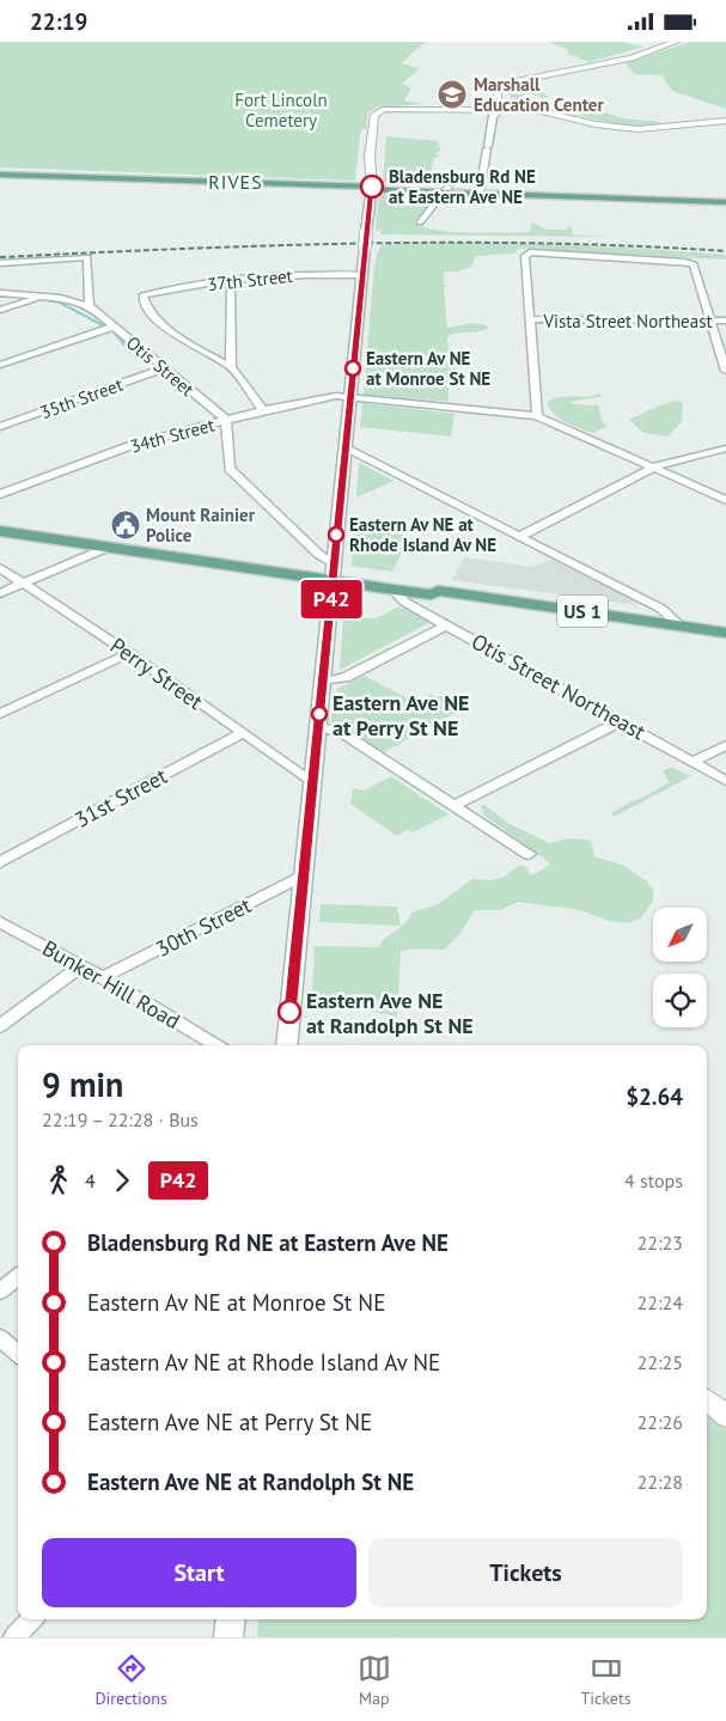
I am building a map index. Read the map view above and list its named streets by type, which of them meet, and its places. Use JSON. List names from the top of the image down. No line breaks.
{"streets":{"main road":["US 1"],"street":["37th Street","Vista Street Northeast","Otis Street","35th Street","34th Street","Perry Street","Otis Street Northeast","31st Street","30th Street","Bunker Hill Road"]},"crossings":[["Otis Street","35th Street"],["Otis Street","34th Street"],["US 1","Otis Street Northeast"],["Perry Street","31st Street"],["30th Street","Bunker Hill Road"]],"districts":["RIVES"],"parks":["Fort Lincoln Cemetery"],"places":{"school or university":["Marshall Education Center"],"other":["Bladensburg Rd NE at Eastern Ave NE","Eastern Av NE at Monroe St NE","Eastern Av NE at Rhode Island Av NE","Eastern Ave NE at Perry St NE","Eastern Ave NE at Randolph St NE"],"public building":["Mount Rainier Police"]},"lines":["bus line P42"],"north":"bottom left","page":{"status":"22:19","on_map":"P42","heading":["9 min","22:19 – 22:28 · Bus","$2.64"],"legs":["4","P42","4 stops"],"list":[{"name":"Bladensburg Rd NE at Eastern Ave NE","value":"22:23"},{"name":"Eastern Av NE at Monroe St NE","value":"22:24"},{"name":"Eastern Av NE at Rhode Island Av NE","value":"22:25"},{"name":"Eastern Ave NE at Perry St NE","value":"22:26"},{"name":"Eastern Ave NE at Randolph St NE","value":"22:28"}],"buttons":["Start","Tickets"],"tabs":["Directions","Map","Tickets"]}}
